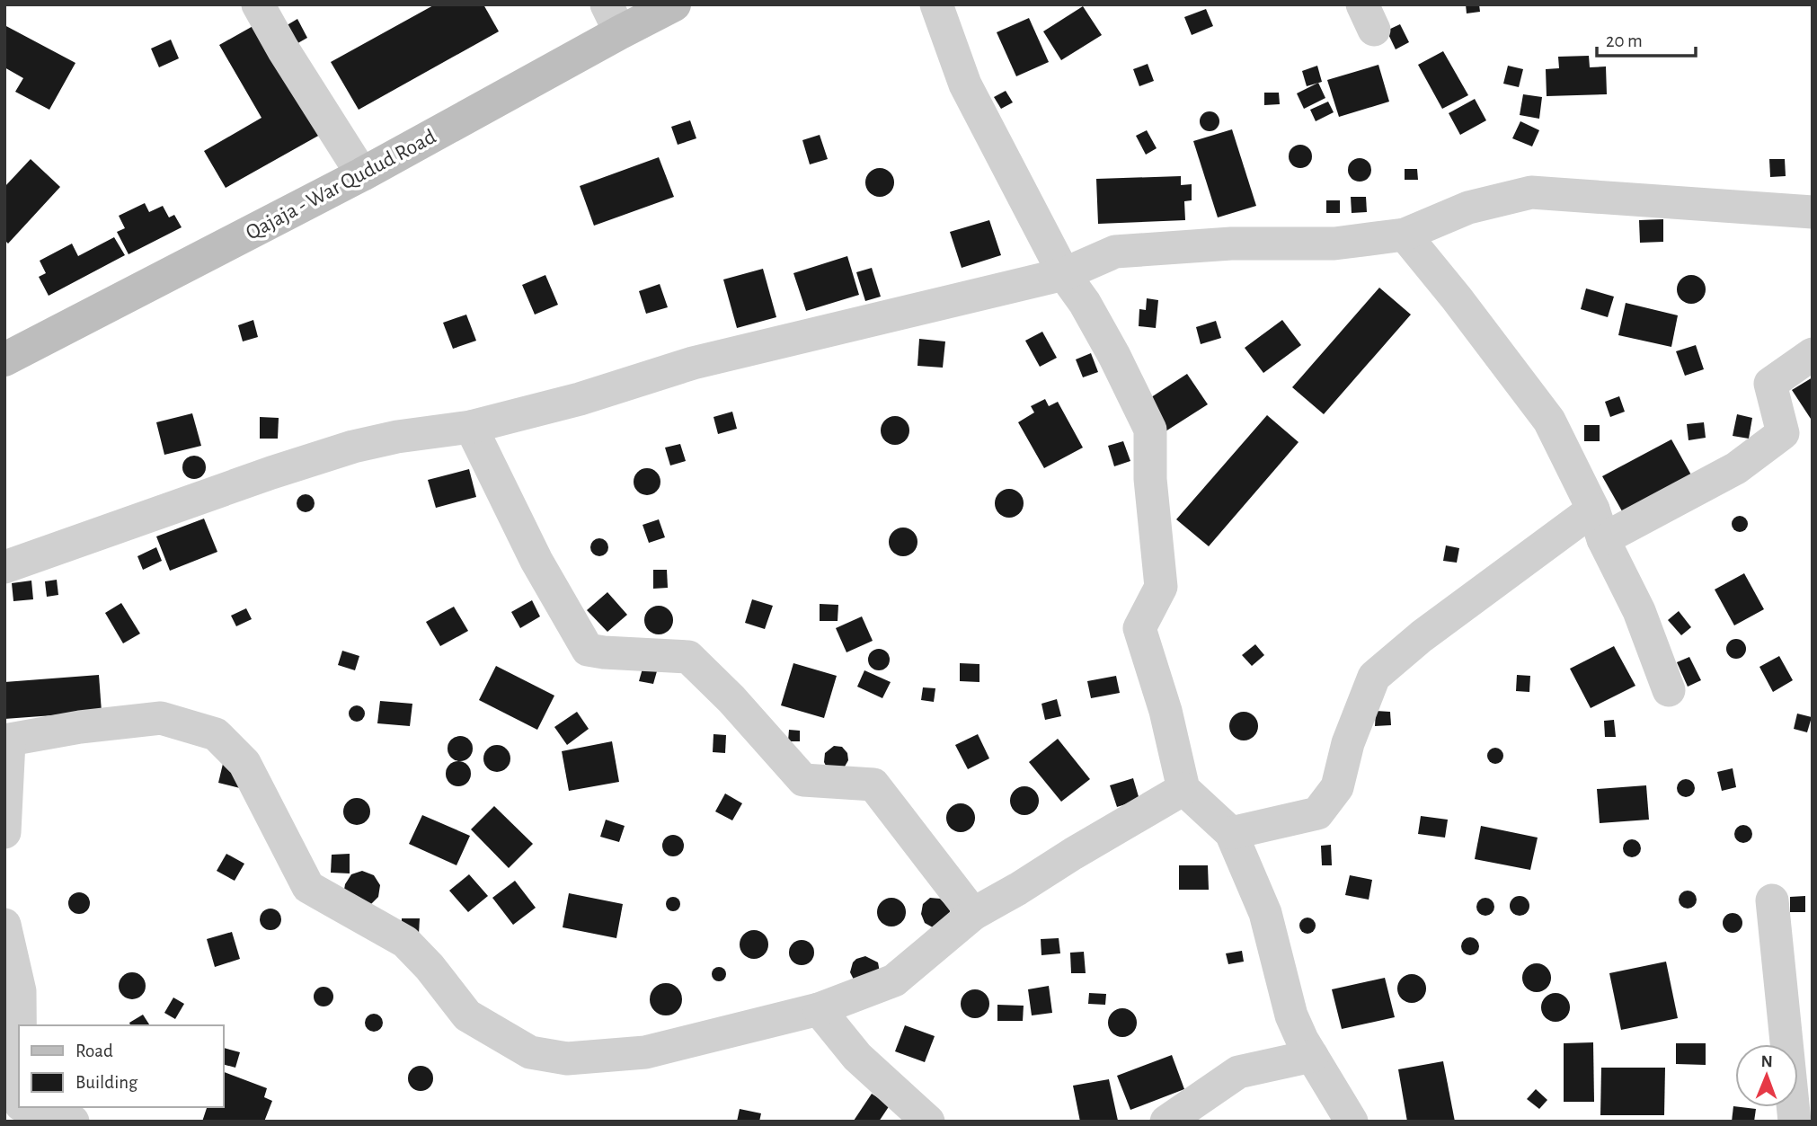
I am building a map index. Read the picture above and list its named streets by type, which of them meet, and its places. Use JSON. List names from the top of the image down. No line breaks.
{"streets":{"street":["Qajaja - War Qudud Road"]},"legend":["Road","Building"],"scale_bar":"20 m","north":"top"}
